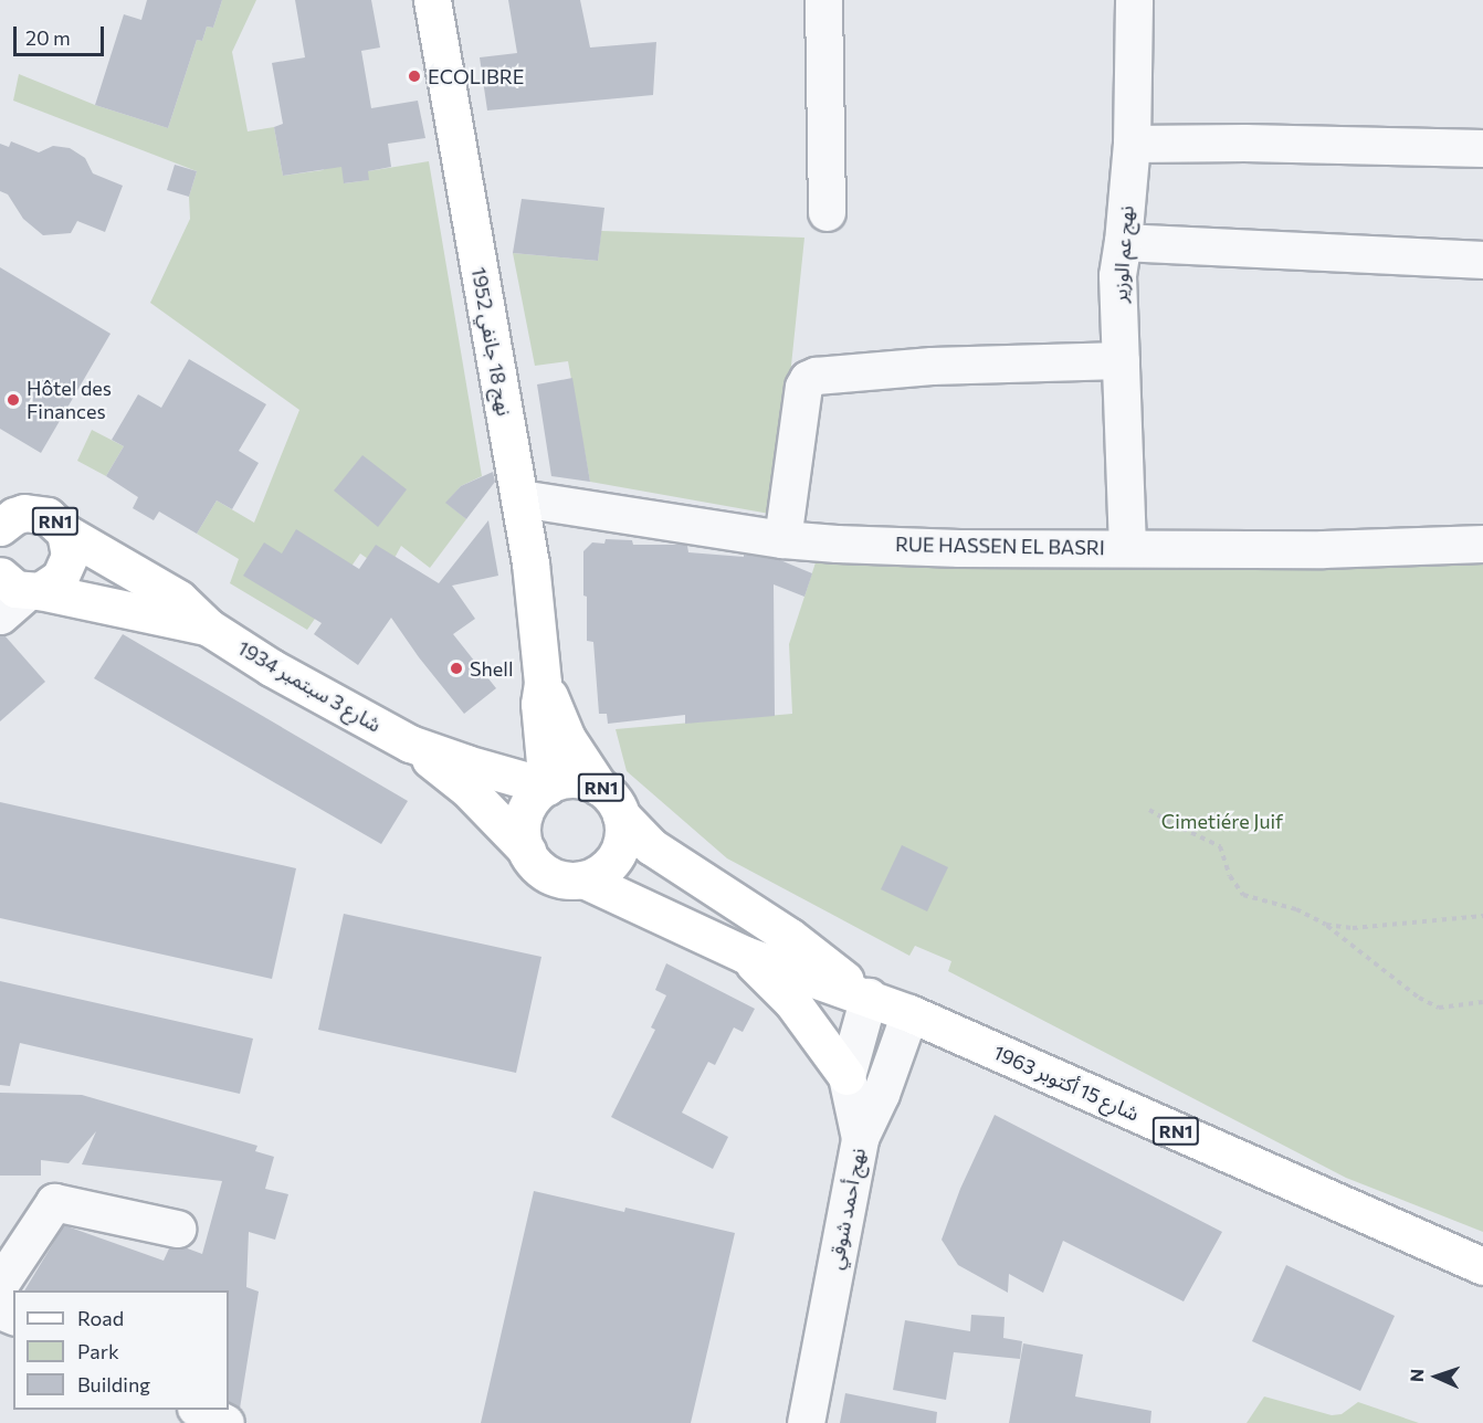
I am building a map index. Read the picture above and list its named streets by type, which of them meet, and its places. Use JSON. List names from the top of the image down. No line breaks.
{"streets":{"main road":["نهج 18 جانفي 1952","RN1","شارع 3 سبتمبر 1934","شارع 15 أكتوبر 1963"],"street":["نهج عم الوزير","RUE HASSEN EL BASRI","نهج أحمد شوقي"]},"crossings":[["نهج عم الوزير","RUE HASSEN EL BASRI"],["نهج 18 جانفي 1952","RN1"],["نهج 18 جانفي 1952","RUE HASSEN EL BASRI"],["نهج 18 جانفي 1952","شارع 15 أكتوبر 1963"],["RN1","شارع 3 سبتمبر 1934"],["RN1","شارع 15 أكتوبر 1963"],["شارع 15 أكتوبر 1963","نهج أحمد شوقي"]],"parks":["Cimetiére Juif"],"places":["ECOLIBRE","Hôtel des Finances","Shell"],"legend":["Road","Park","Building"],"scale_bar":"20 m","north":"left"}
